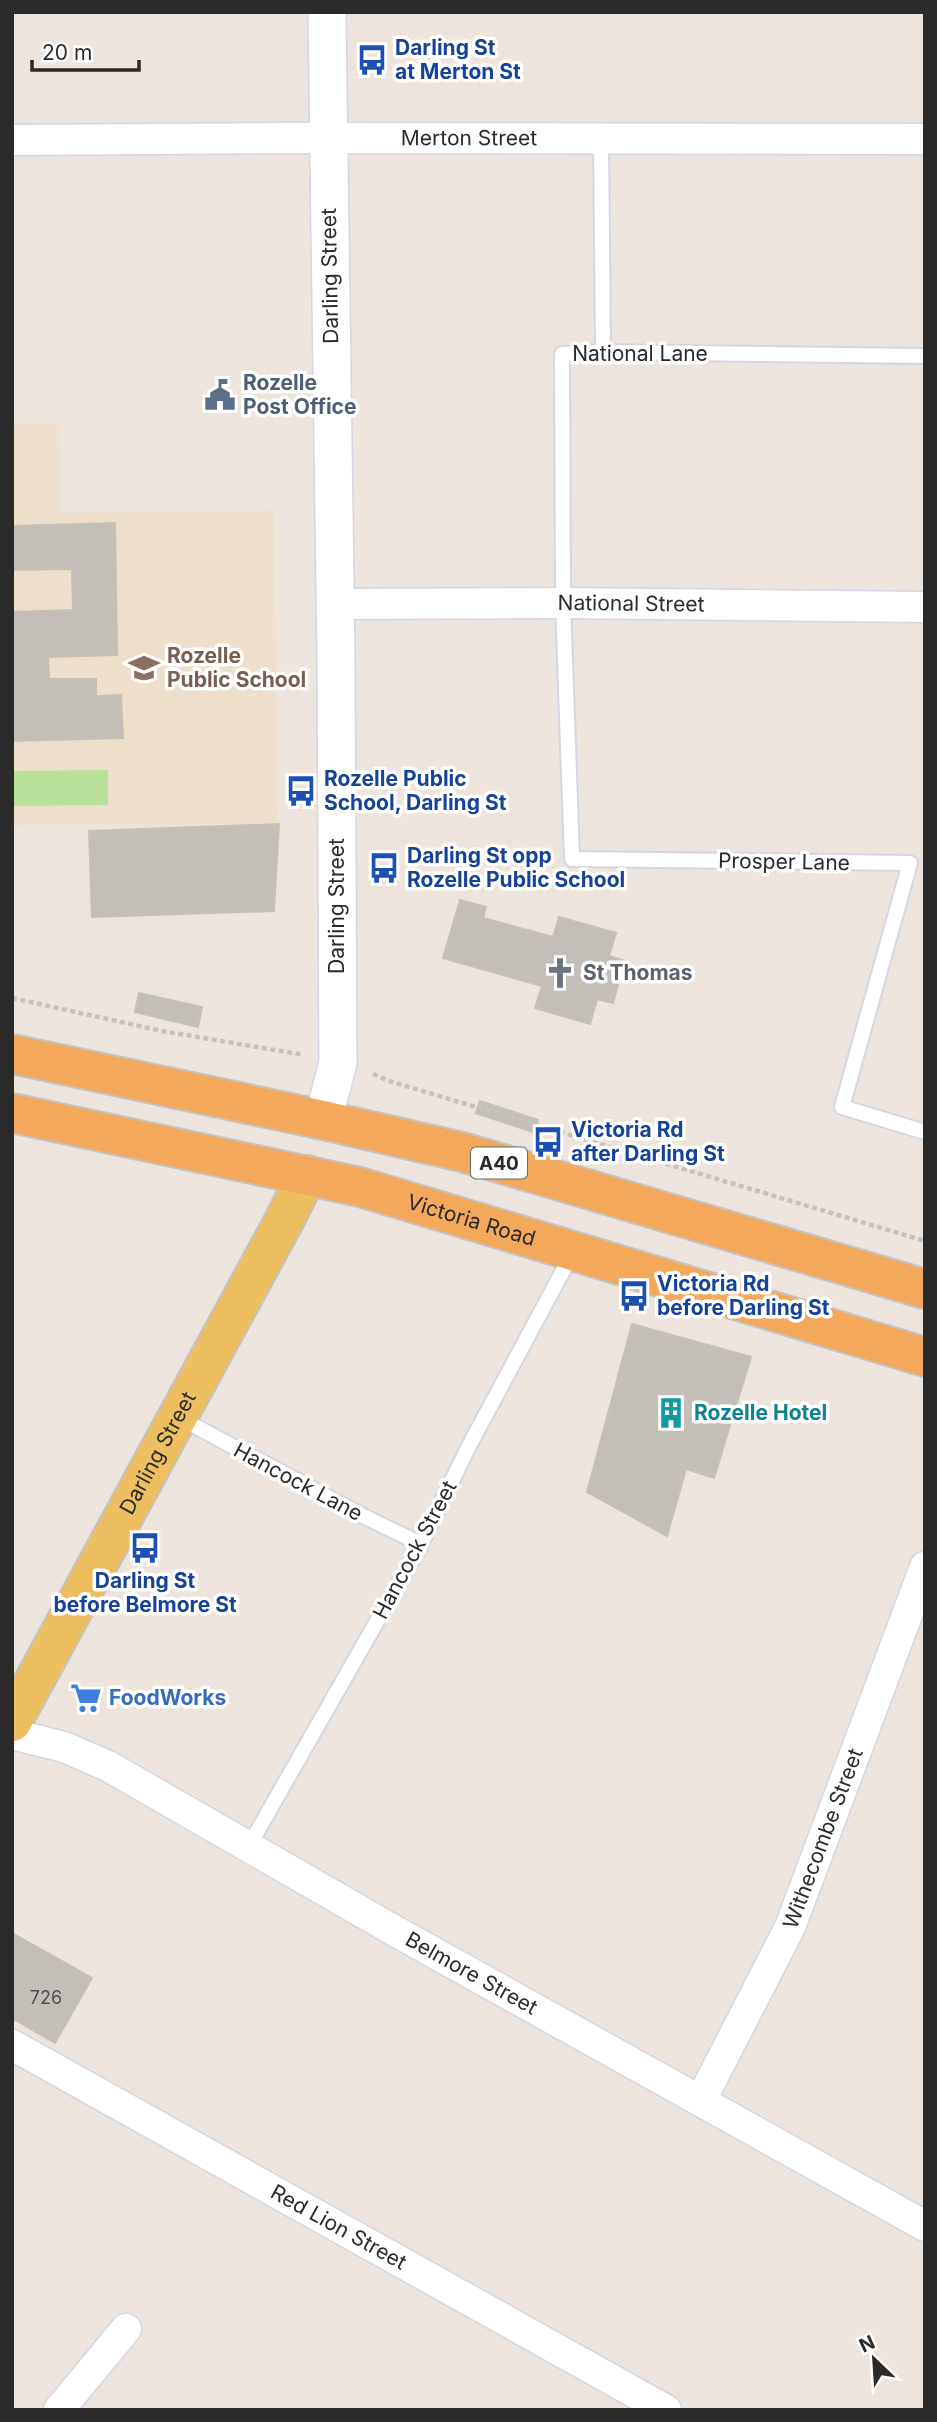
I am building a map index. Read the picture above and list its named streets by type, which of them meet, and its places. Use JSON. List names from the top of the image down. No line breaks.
{"streets":{"highway":["Darling Street","A40","Victoria Road"],"street":["Merton Street","National Street","Withecombe Street","Belmore Street","Red Lion Street"],"lane":["National Lane","Prosper Lane","Hancock Lane","Hancock Street"]},"crossings":[["Merton Street","Darling Street"],["Darling Street","National Street"],["Darling Street","A40"],["Darling Street","Victoria Road"],["Darling Street","Hancock Lane"],["National Lane","National Street"],["National Lane","Prosper Lane"],["National Street","Prosper Lane"],["Victoria Road","Hancock Street"],["Hancock Lane","Hancock Street"],["Hancock Street","Belmore Street"],["Withecombe Street","Belmore Street"]],"places":{"bus stop":["Darling St at Merton St","Rozelle Public School, Darling St","Darling St opp Rozelle Public School","Victoria Rd after Darling St","Victoria Rd before Darling St","Darling St before Belmore St"],"public building":["Rozelle Post Office"],"school or university":["Rozelle Public School"],"church":["St Thomas"],"building":["Rozelle Hotel"],"supermarket":["FoodWorks"]},"house_numbers":["726"],"scale_bar":"20 m","north":"top left"}
